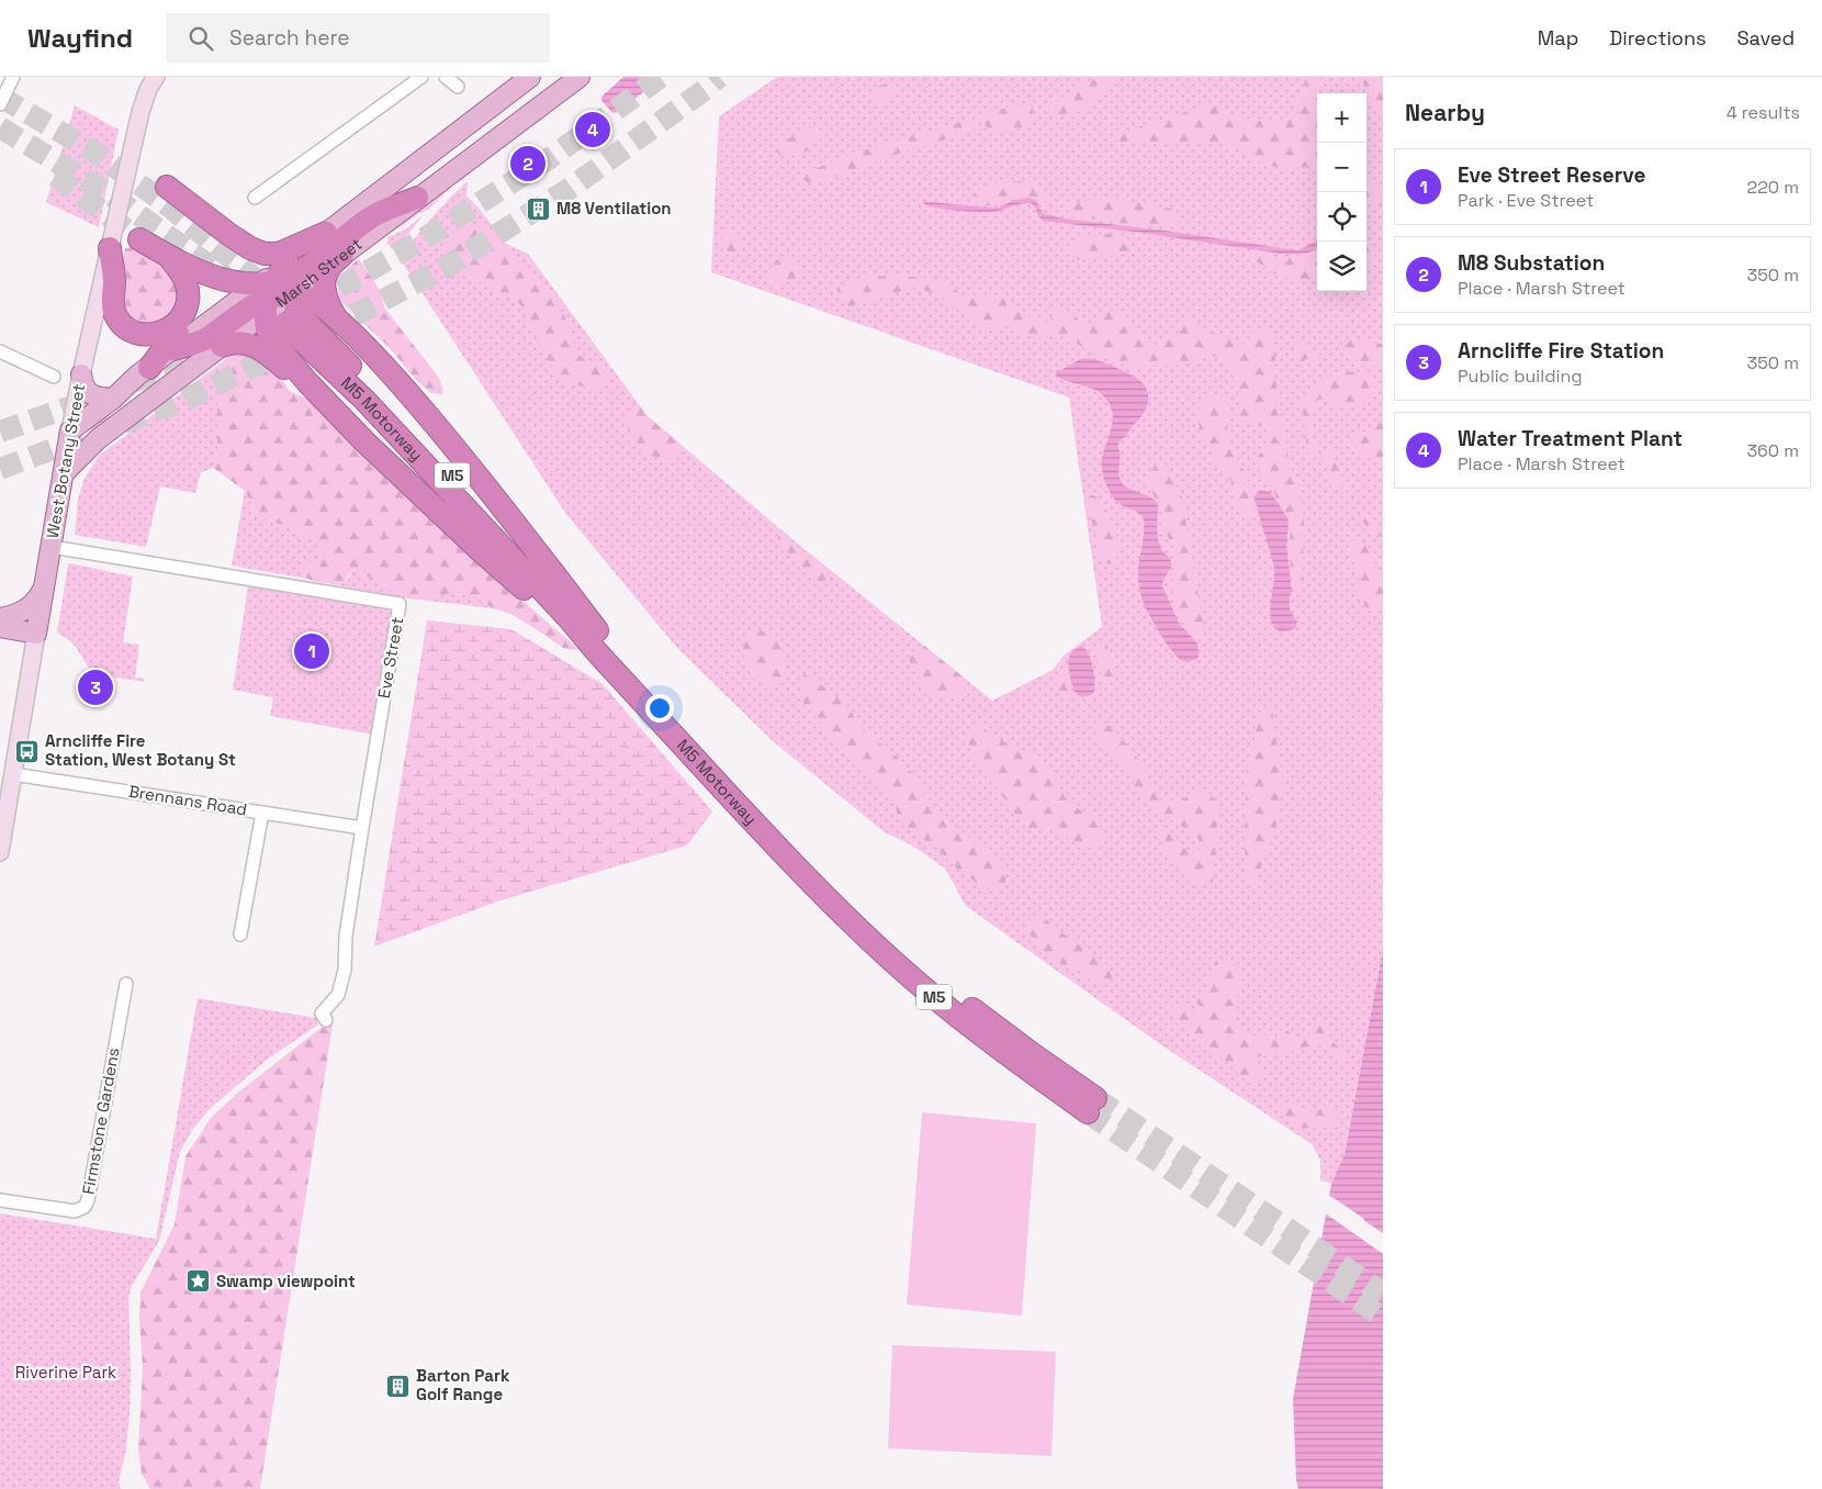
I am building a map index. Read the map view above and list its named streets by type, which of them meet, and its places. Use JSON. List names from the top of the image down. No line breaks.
{"streets":{"highway":["M5 Motorway","M5"],"main road":["Marsh Street","West Botany Street"],"street":["Eve Street","Brennans Road","Firmstone Gardens"]},"crossings":[["West Botany Street","Eve Street"],["West Botany Street","Brennans Road"],["Eve Street","Brennans Road"]],"parks":["Riverine Park"],"places":{"building":["M8 Ventilation","Barton Park Golf Range"],"bus stop":["Arncliffe Fire Station, West Botany St"],"place":["Swamp viewpoint"]},"page":{"header":"Wayfind","search":"Search here","nav":["Map","Directions","Saved"],"heading":["Nearby","4 results"],"map_buttons":["+","−"],"pins":["4","2","1","3"],"list":[{"mark":"1","name":"Eve Street Reserve","note":"Park · Eve Street","value":"220 m"},{"mark":"2","name":"M8 Substation","note":"Place · Marsh Street","value":"350 m"},{"mark":"3","name":"Arncliffe Fire Station","note":"Public building","value":"350 m"},{"mark":"4","name":"Water Treatment Plant","note":"Place · Marsh Street","value":"360 m"}]}}
